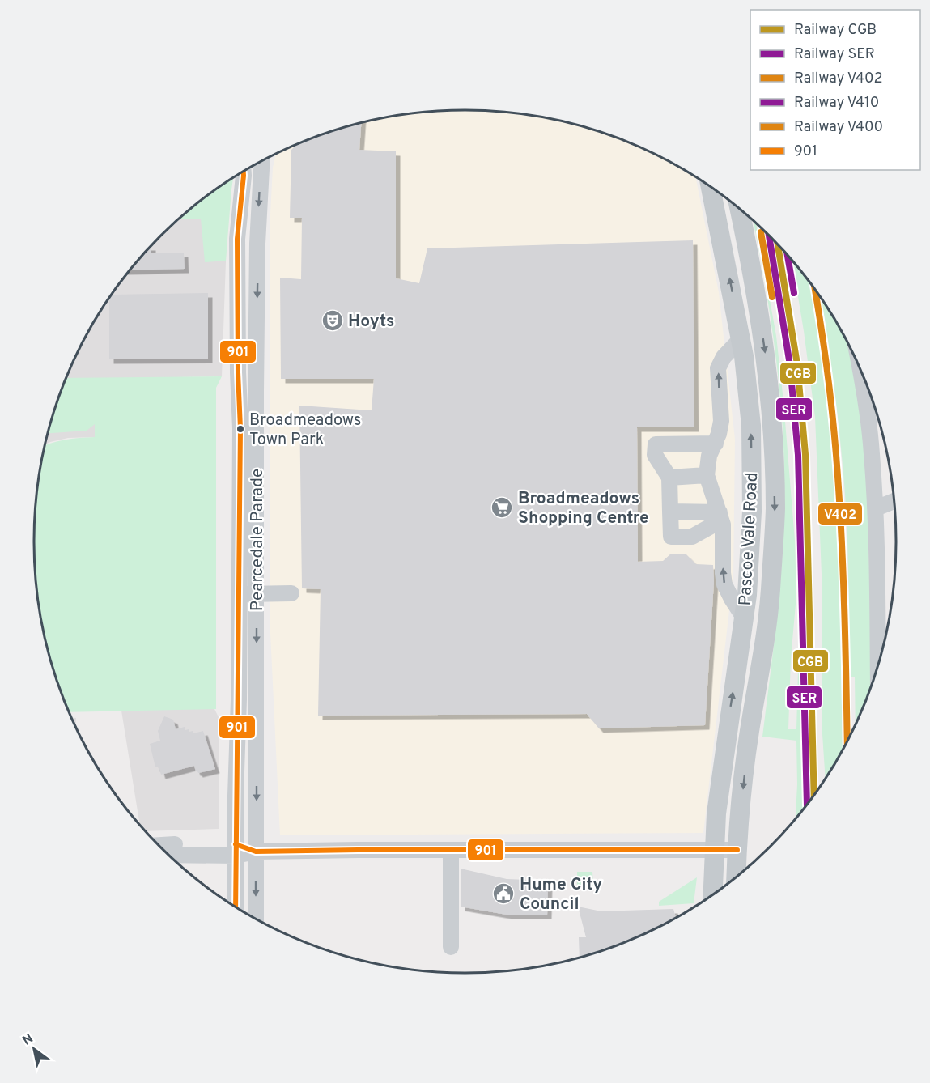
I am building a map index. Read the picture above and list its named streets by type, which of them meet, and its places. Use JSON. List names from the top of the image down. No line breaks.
{"streets":{"main road":["Pascoe Vale Road"],"street":["Pearcedale Parade"]},"places":{"theatre":["Hoyts"],"other":["Broadmeadows Town Park"],"supermarket":["Broadmeadows Shopping Centre"],"public building":["Hume City Council"]},"lines":["transit line 901","rail line V400","rail line SER","rail line CGB","rail line V410","rail line V402"],"legend":["Railway CGB","Railway SER","Railway V402","Railway V410","Railway V400","901"],"north":"top left"}
